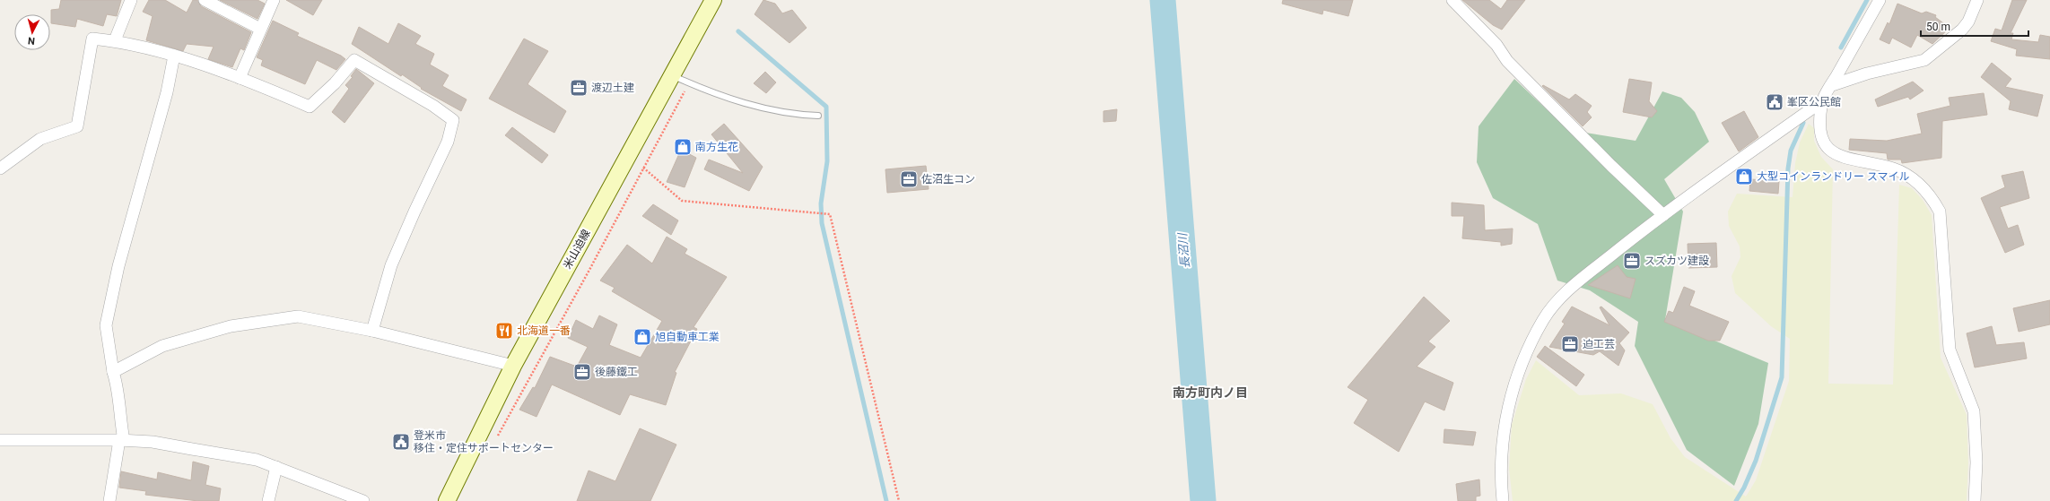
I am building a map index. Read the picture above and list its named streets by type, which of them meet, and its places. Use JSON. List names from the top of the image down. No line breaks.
{"streets":{"main road":["米山迫線"]},"districts":["南方町内ノ目"],"water":["長沼川"],"places":{"office":["渡辺土建","佐沼生コン","スズカツ建設","迫工芸","後藤鐵工"],"public building":["峯区公民館","登米市 移住・定住サポートセンター"],"shop":["南方生花","大型コインランドリー スマイル","旭自動車工業"],"restaurant":["北海道一番"]},"scale_bar":"50 m","north":"bottom"}
